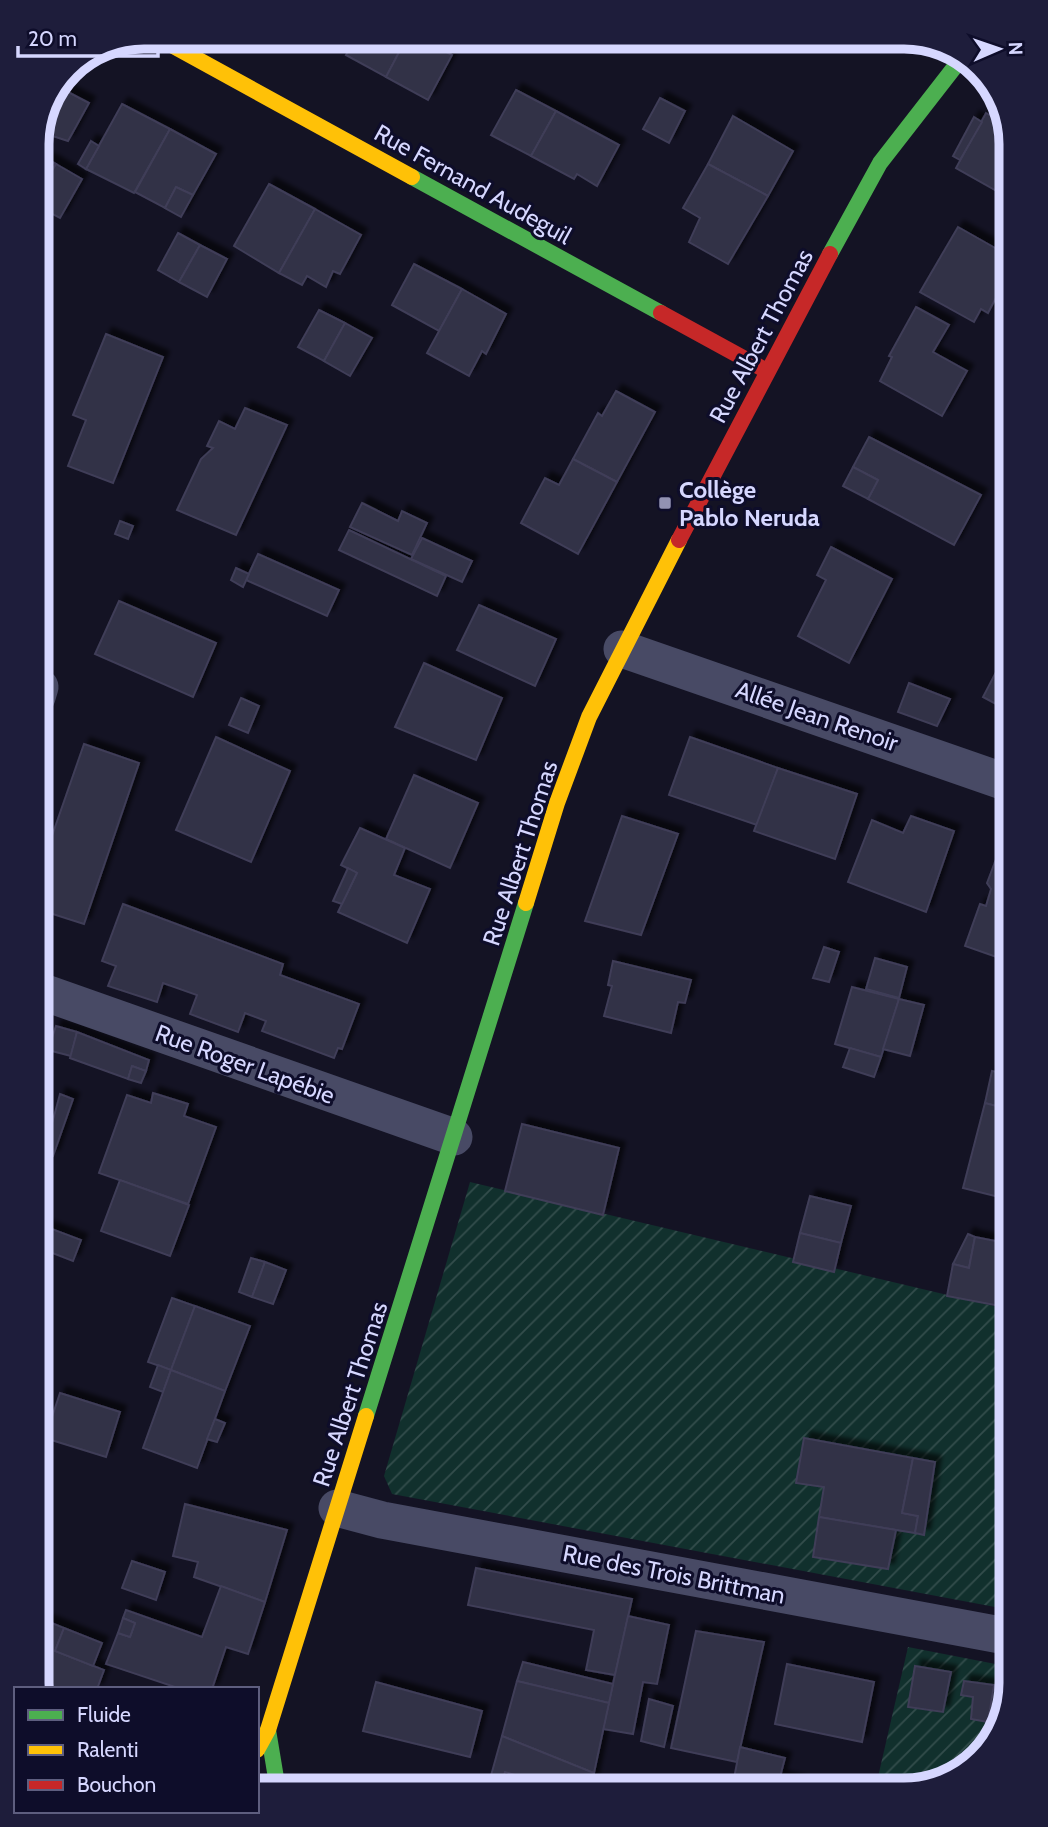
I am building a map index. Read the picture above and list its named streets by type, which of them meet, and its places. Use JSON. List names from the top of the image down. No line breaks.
{"streets":{"street":["Rue Fernand Audeguil","Rue Albert Thomas","Allée Jean Renoir","Rue Roger Lapébie","Rue des Trois Brittman"]},"crossings":[["Rue Fernand Audeguil","Rue Albert Thomas"],["Rue Albert Thomas","Allée Jean Renoir"],["Rue Albert Thomas","Rue Roger Lapébie"],["Rue Albert Thomas","Rue des Trois Brittman"]],"places":{"transit":["Collège Pablo Neruda"]},"legend":["Fluide","Ralenti","Bouchon"],"scale_bar":"20 m","north":"right"}
